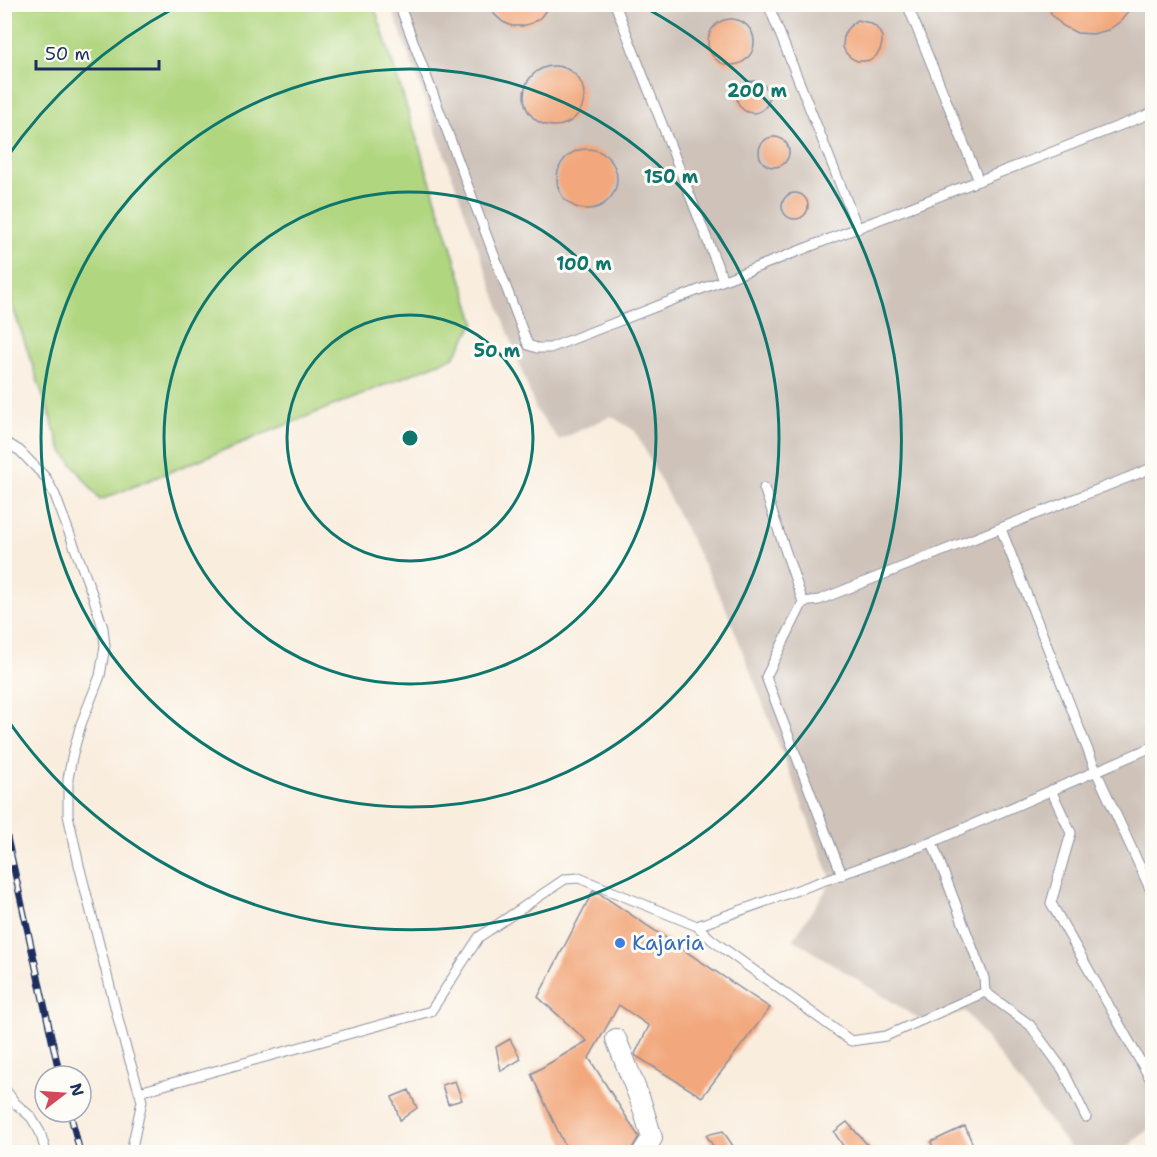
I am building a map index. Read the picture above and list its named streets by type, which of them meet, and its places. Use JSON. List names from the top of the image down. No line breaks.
{"places":["Kajaria"],"scale_bar":"50 m","north":"right","rings":["200 m","150 m","100 m","50 m"]}
